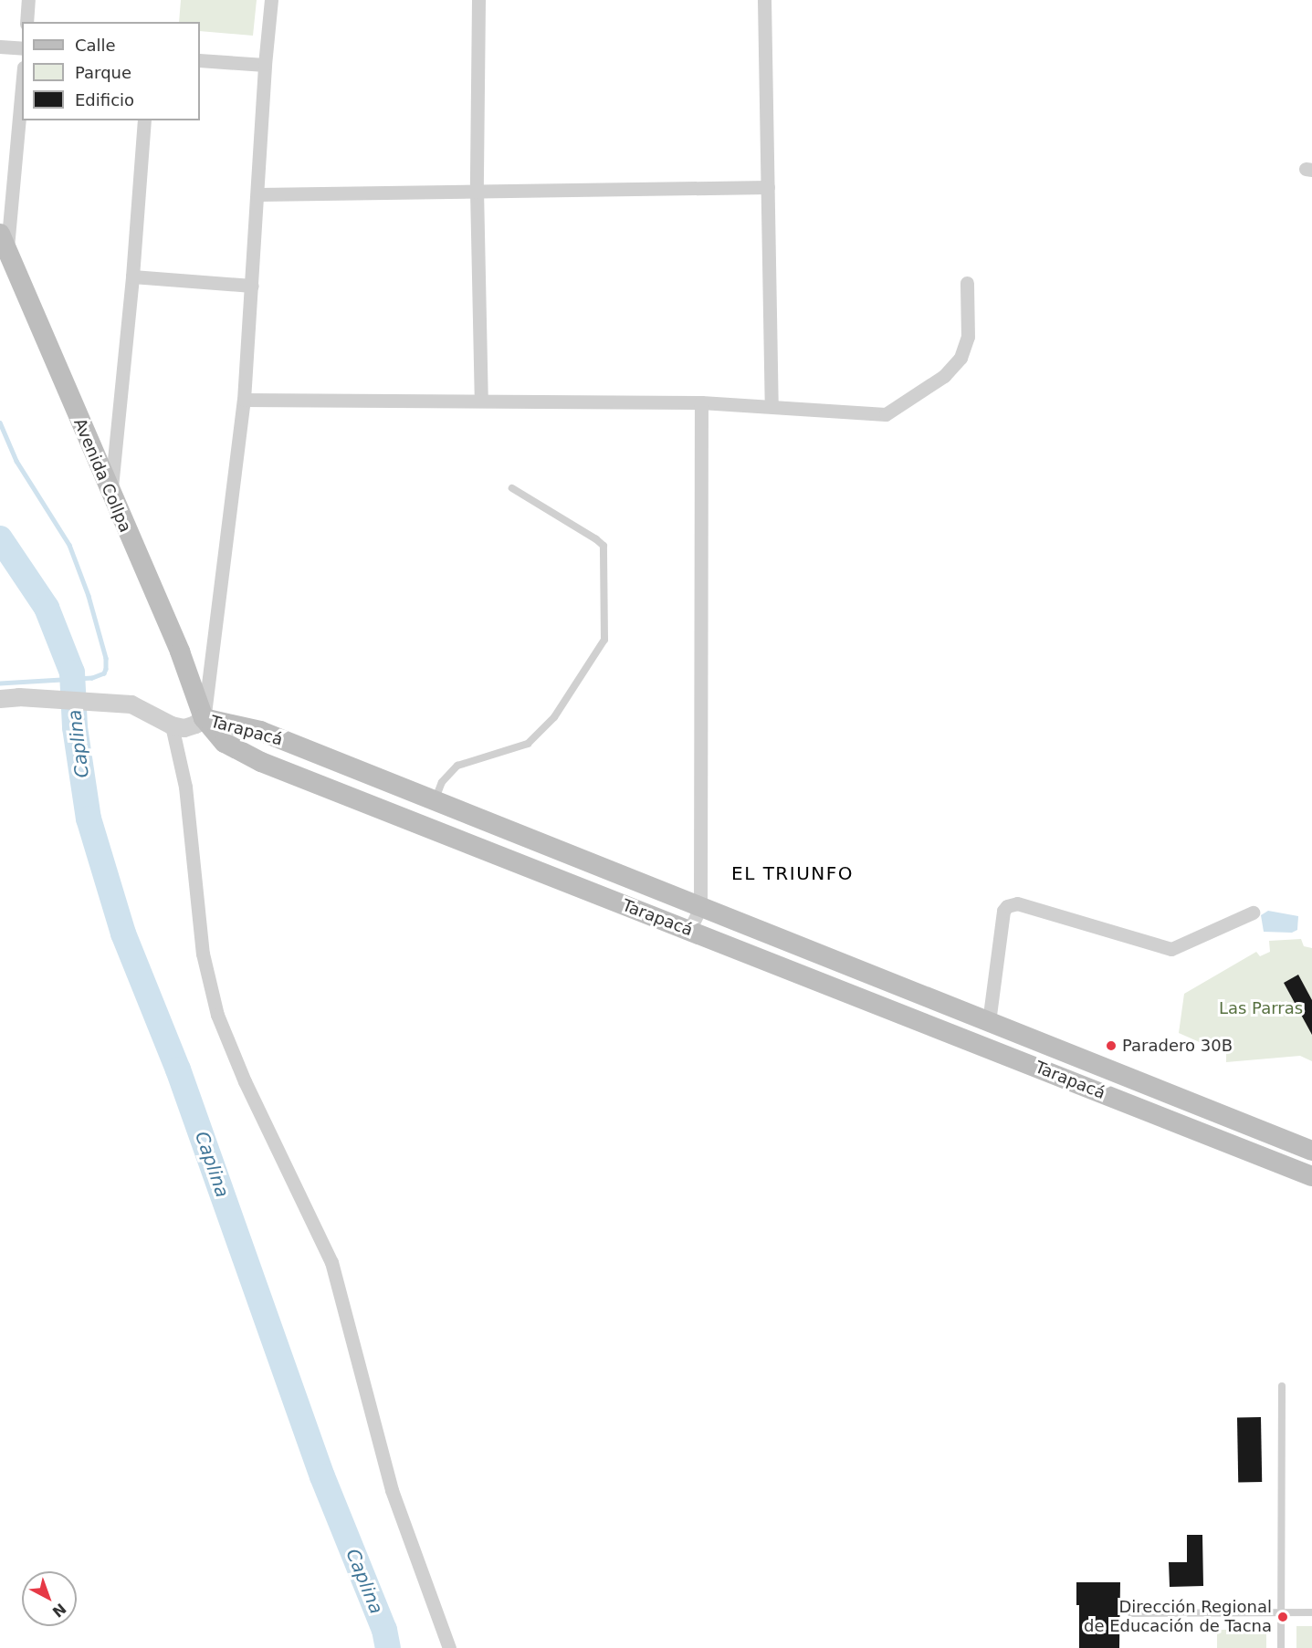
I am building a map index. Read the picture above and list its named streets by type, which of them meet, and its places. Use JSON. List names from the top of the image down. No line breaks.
{"streets":{"main road":["Avenida Collpa","Tarapacá"]},"crossings":[["Avenida Collpa","Tarapacá"]],"districts":["EL TRIUNFO"],"water":["Caplina"],"parks":["Las Parras"],"places":["Paradero 30B","Dirección Regional de Educación de Tacna"],"legend":["Calle","Parque","Edificio"],"north":"bottom right"}
